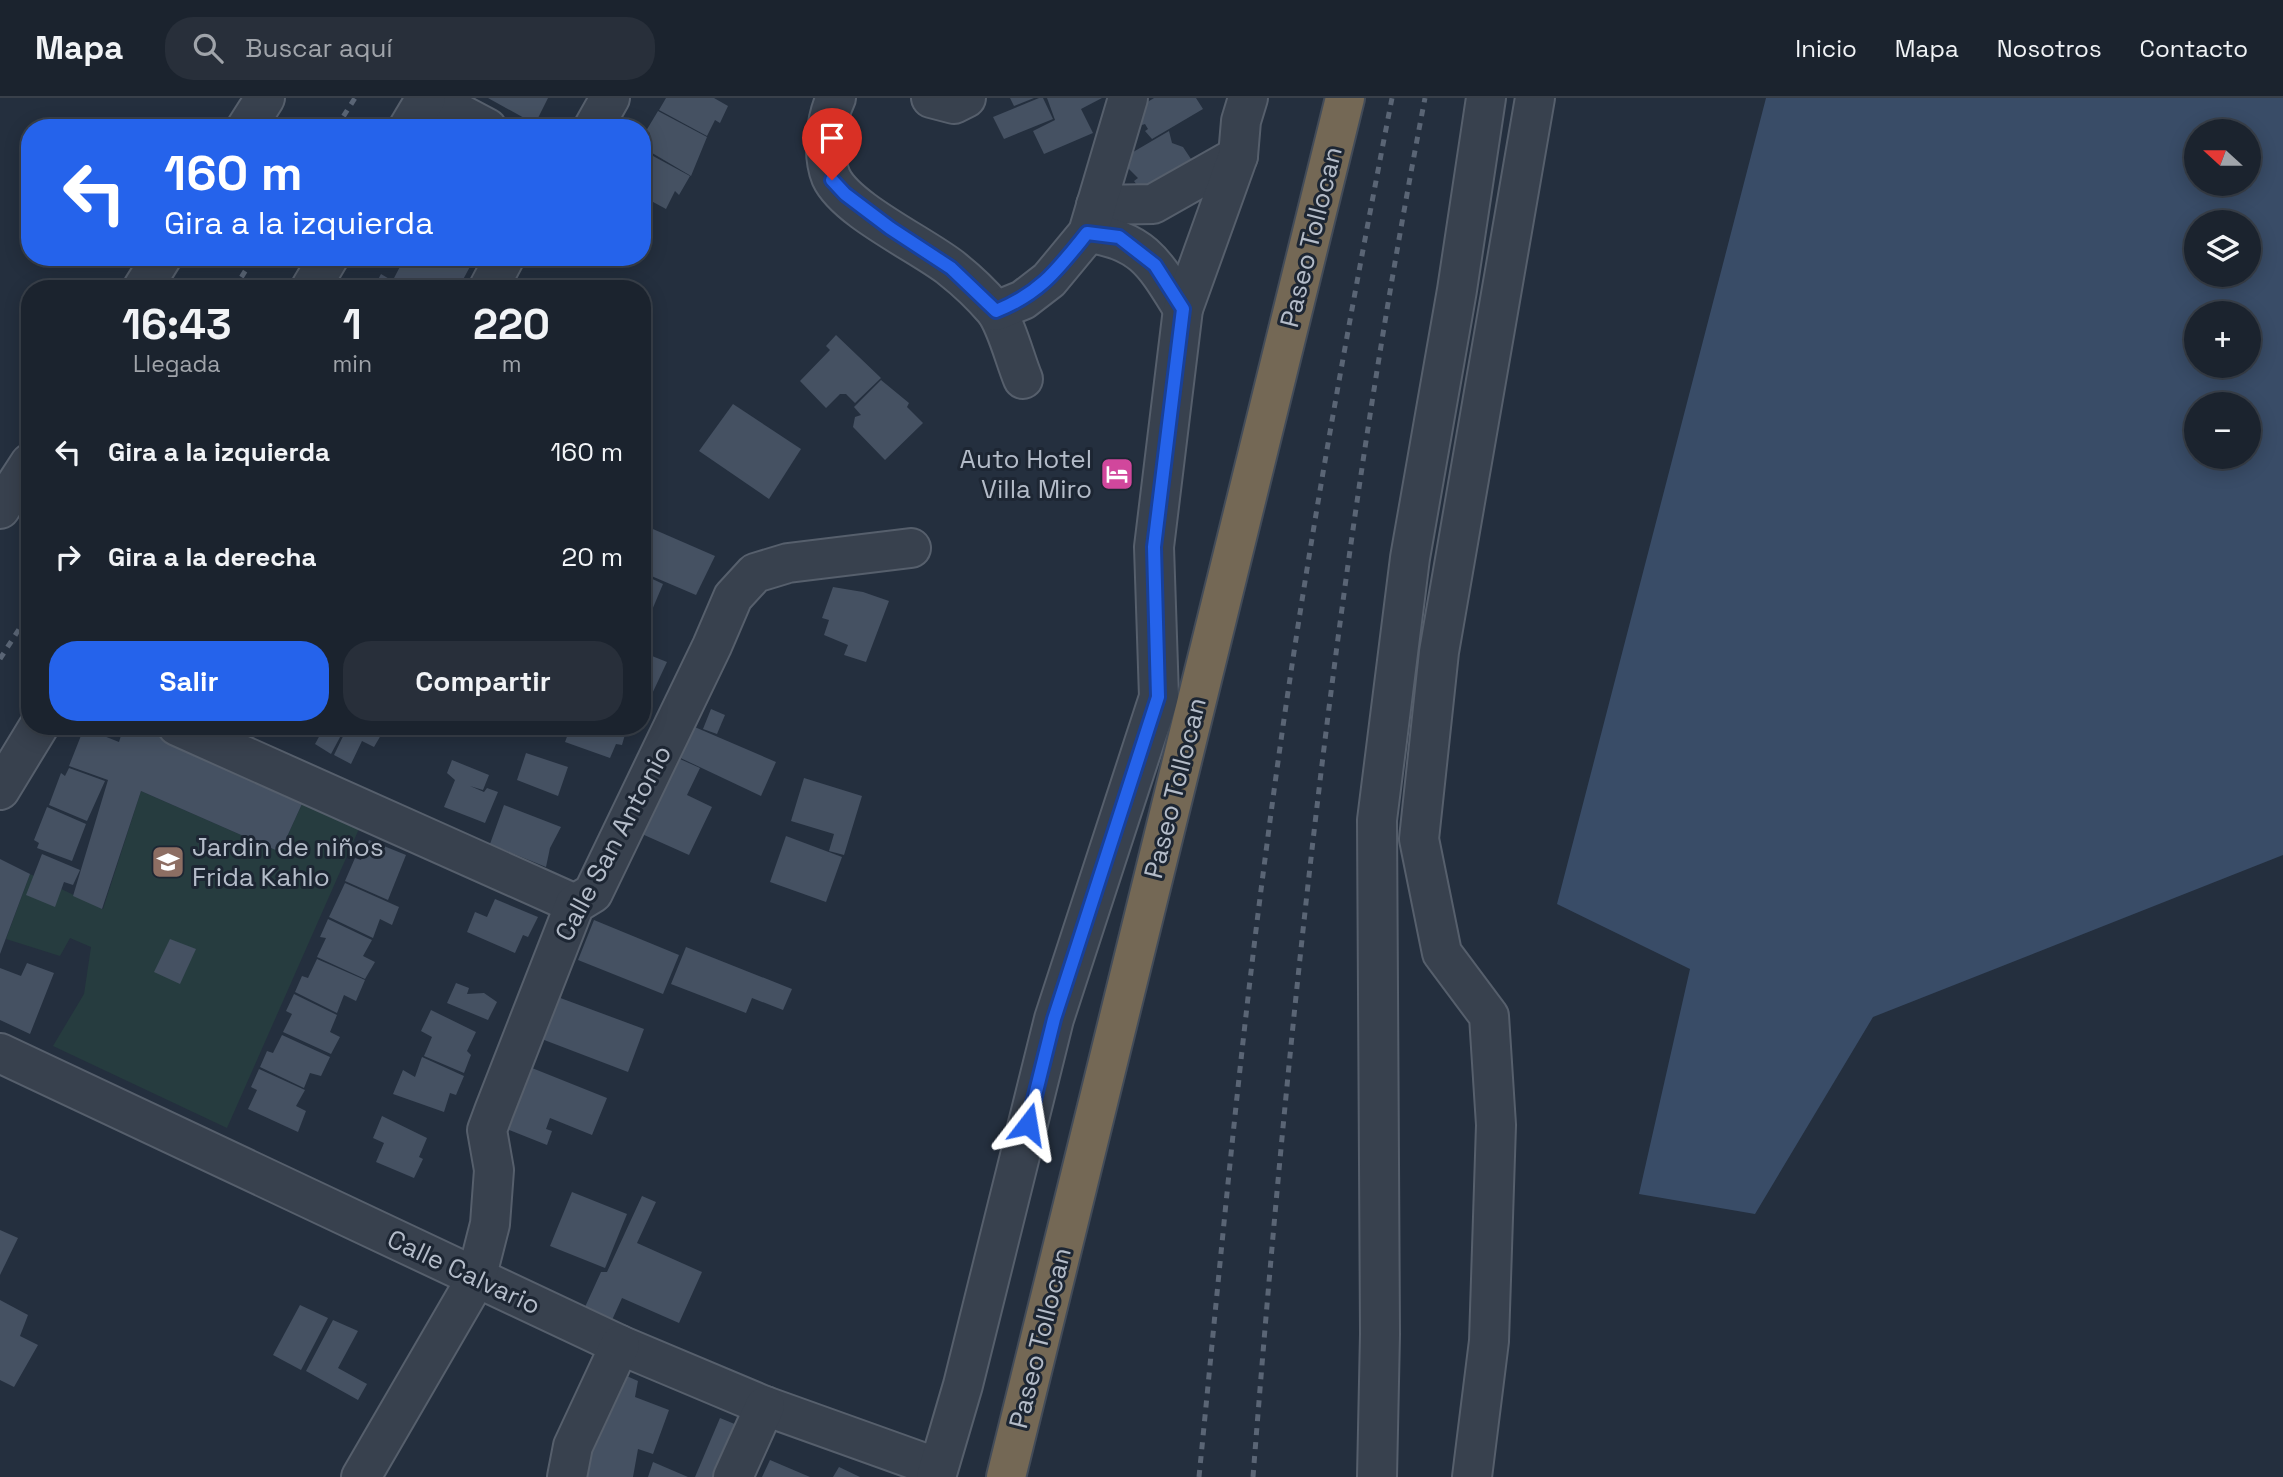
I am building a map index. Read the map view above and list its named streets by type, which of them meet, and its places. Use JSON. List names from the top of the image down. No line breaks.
{"streets":{"highway":["Paseo Tollocan"],"street":["Calle San Antonio","Calle Calvario"]},"crossings":[["Calle San Antonio","Calle Calvario"]],"places":{"hotel":["Auto Hotel Villa Miro"],"school or university":["Jardin de niños Frida Kahlo"]},"north":"left","page":{"header":"Mapa","search":"Buscar aquí","nav":["Inicio","Mapa","Nosotros","Contacto"],"map_buttons":["+","−"],"turn":["160 m","Gira a la izquierda"],"eta":["16:43","Llegada","1","min","220","m"],"list":[{"name":"Gira a la izquierda","value":"160 m"},{"name":"Gira a la derecha","value":"20 m"}],"buttons":["Salir","Compartir"]}}
